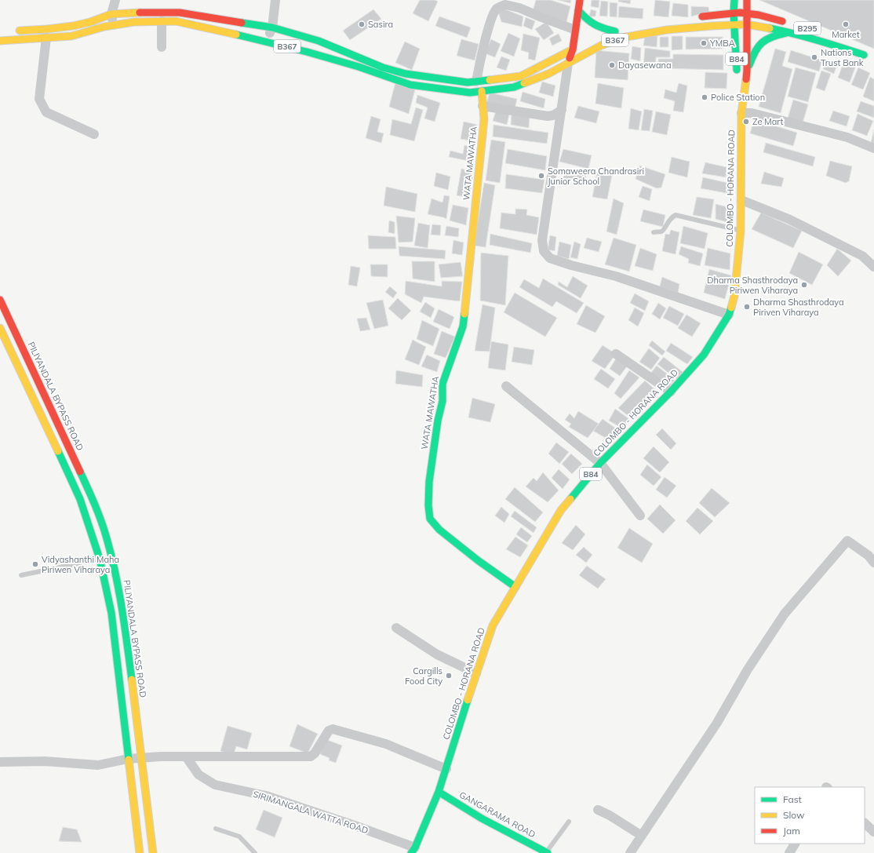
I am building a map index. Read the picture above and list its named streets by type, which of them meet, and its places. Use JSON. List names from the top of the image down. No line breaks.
{"streets":{"main road":["B295","B367","B84","WATA MAWATHA","COLOMBO - HORANA ROAD","PILIYANDALA BYPASS ROAD","GANGARAMA ROAD"],"street":["SIRIMANGALA WATTA ROAD"]},"crossings":[["B295","B84"],["B367","B84"],["B367","WATA MAWATHA"],["B84","COLOMBO - HORANA ROAD"],["WATA MAWATHA","COLOMBO - HORANA ROAD"],["COLOMBO - HORANA ROAD","SIRIMANGALA WATTA ROAD"],["COLOMBO - HORANA ROAD","GANGARAMA ROAD"]],"places":["Sasira","Market","YMBA","Nations Trust Bank","Dayasewana","Police Station","Ze Mart","Somaweera Chandrasiri Junior School","Dharma Shasthrodaya Piriwen Viharaya","Dharma Shasthrodaya Piriven Viharaya","Vidyashanthi Maha Piriwen Viharaya","Cargills Food City"],"legend":["Fast","Slow","Jam"]}
